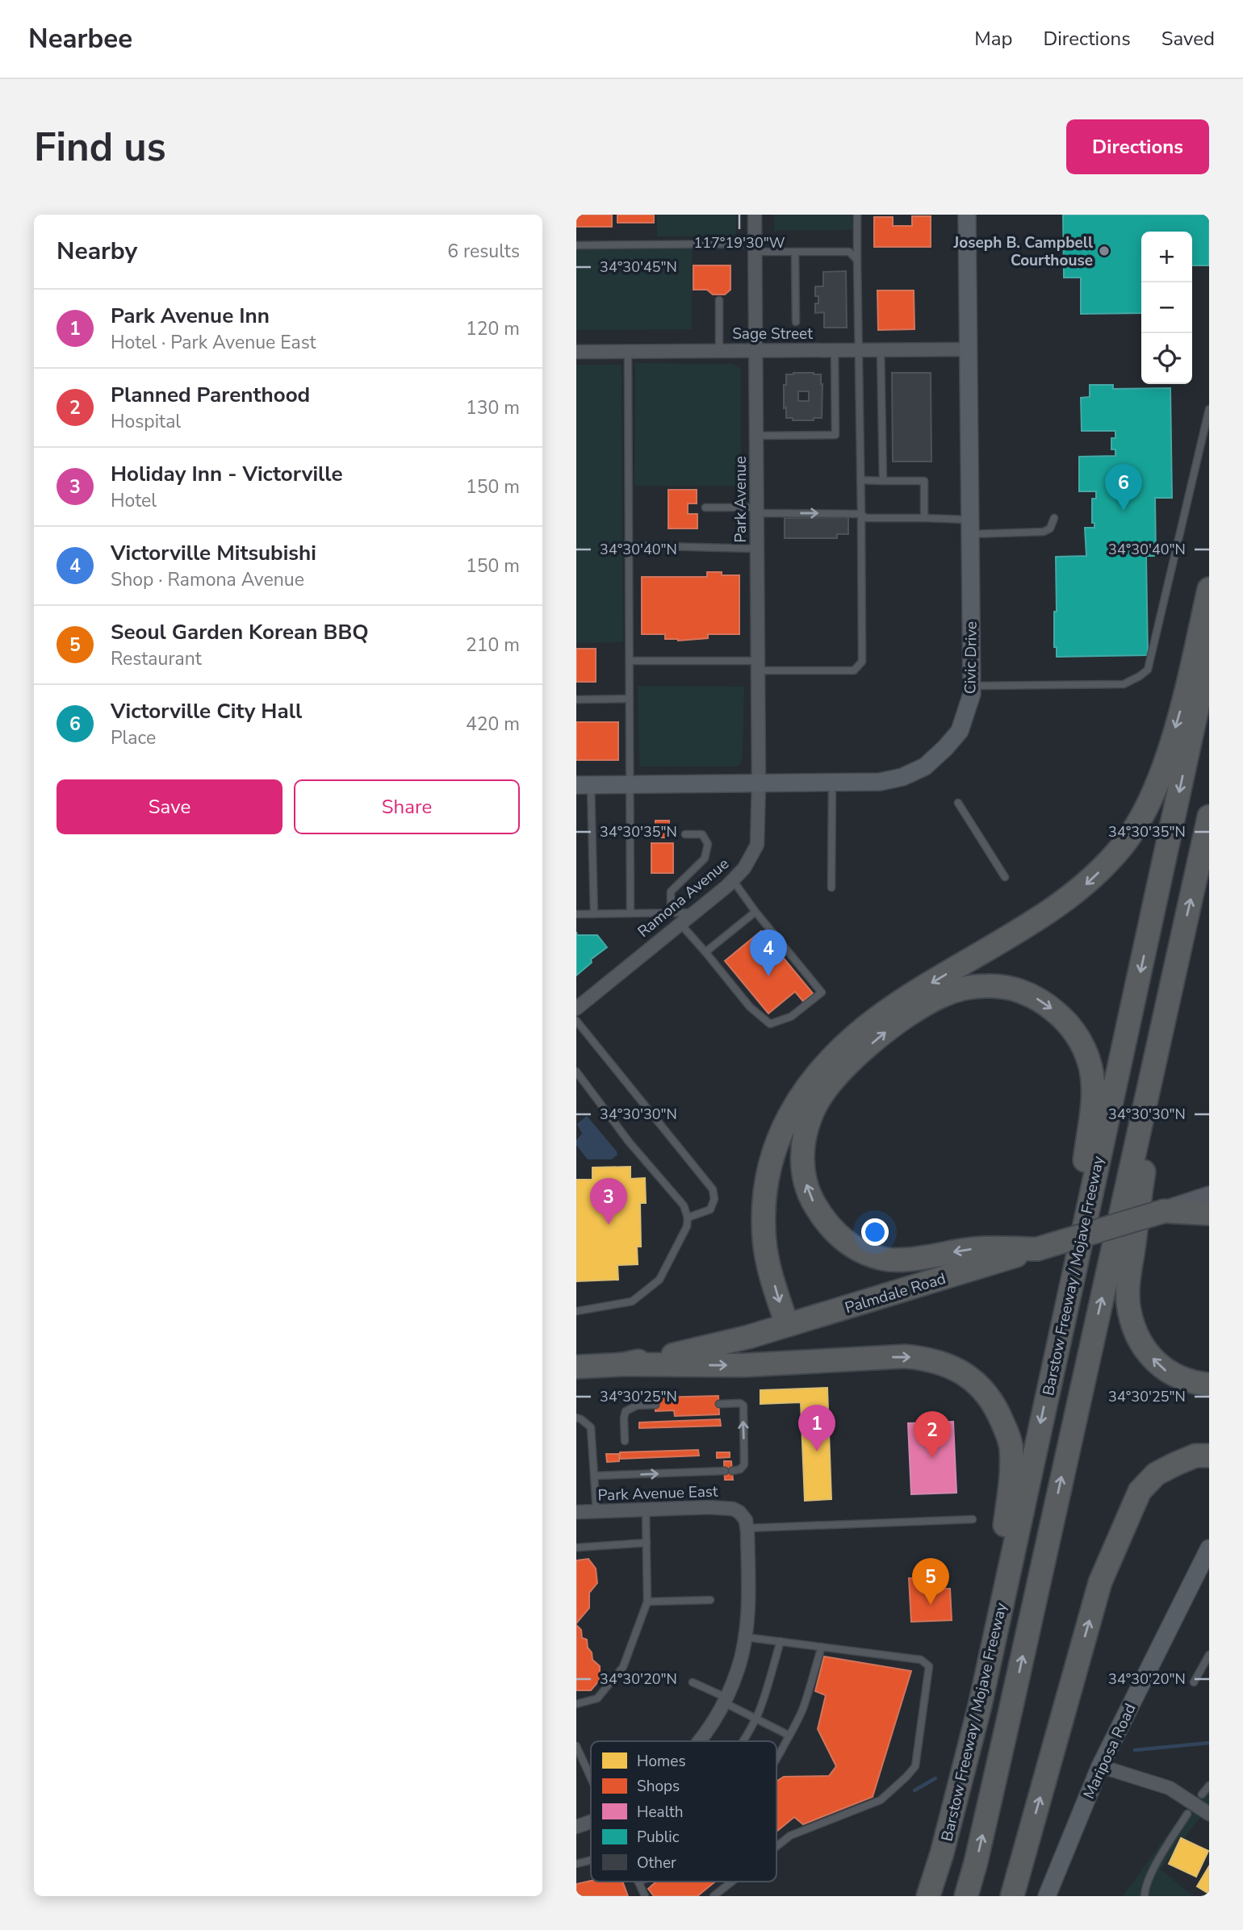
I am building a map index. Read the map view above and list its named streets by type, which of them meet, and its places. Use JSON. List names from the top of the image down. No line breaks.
{"streets":{"highway":["Barstow Freeway / Mojave Freeway","Palmdale Road"],"street":["Sage Street","Park Avenue","Civic Drive","Ramona Avenue","Park Avenue East","Mariposa Road"]},"crossings":[["Sage Street","Park Avenue"],["Sage Street","Civic Drive"],["Park Avenue","Civic Drive"],["Park Avenue","Ramona Avenue"],["Civic Drive","Ramona Avenue"]],"places":["Joseph B. Campbell Courthouse"],"legend":["Homes","Shops","Health","Public","Other"],"page":{"header":"Nearbee","nav":["Map","Directions","Saved"],"buttons":["Directions",["Save","Share"]],"title":"Find us","heading":["Nearby","6 results"],"map_buttons":["+","−"],"list":[{"mark":"1","name":"Park Avenue Inn","note":"Hotel · Park Avenue East","value":"120 m"},{"mark":"2","name":"Planned Parenthood","note":"Hospital","value":"130 m"},{"mark":"3","name":"Holiday Inn - Victorville","note":"Hotel","value":"150 m"},{"mark":"4","name":"Victorville Mitsubishi","note":"Shop · Ramona Avenue","value":"150 m"},{"mark":"5","name":"Seoul Garden Korean BBQ","note":"Restaurant","value":"210 m"},{"mark":"6","name":"Victorville City Hall","note":"Place","value":"420 m"}],"pins":["6","4","3","1","2","5"]},"coordinates":["117°19'30\"W","34°30'45\"N","34°30'40\"N","34°30'35\"N","34°30'30\"N","34°30'25\"N","34°30'20\"N"]}
